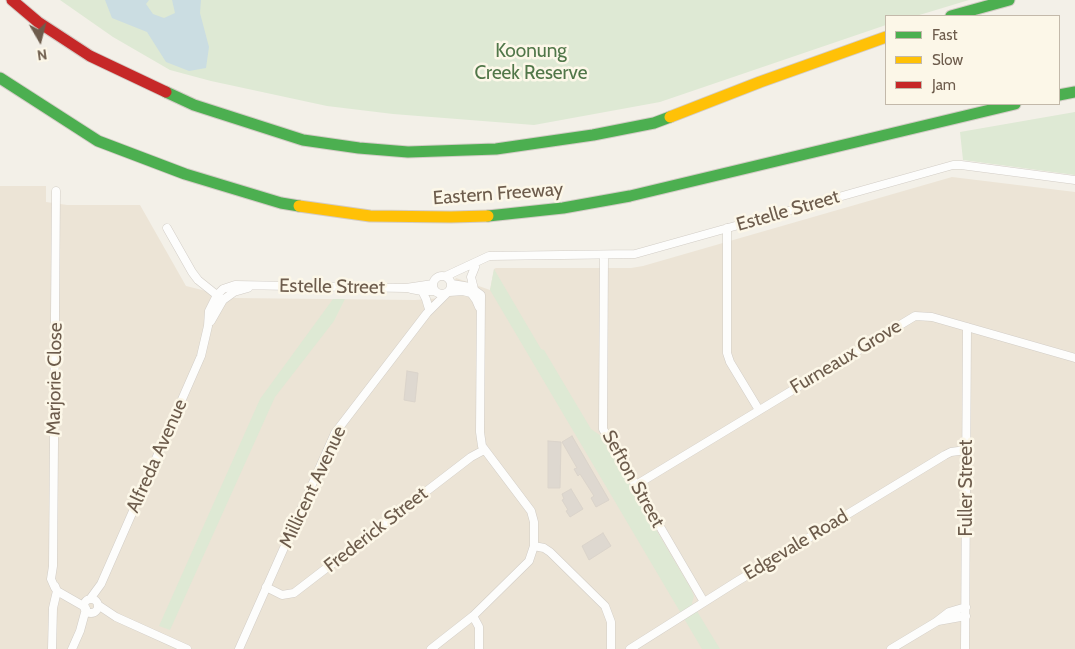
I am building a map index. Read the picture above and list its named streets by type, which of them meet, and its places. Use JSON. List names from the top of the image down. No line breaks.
{"streets":{"highway":["Eastern Freeway"],"street":["Estelle Street","Furneaux Grove","Marjorie Close","Alfreda Avenue","Sefton Street","Millicent Avenue","Fuller Street","Frederick Street","Edgevale Road"]},"crossings":[["Estelle Street","Alfreda Avenue"],["Estelle Street","Sefton Street"],["Estelle Street","Millicent Avenue"],["Furneaux Grove","Sefton Street"],["Furneaux Grove","Fuller Street"],["Sefton Street","Edgevale Road"],["Millicent Avenue","Frederick Street"],["Fuller Street","Edgevale Road"]],"parks":["Koonung Creek Reserve"],"legend":["Fast","Slow","Jam"],"north":"bottom"}
